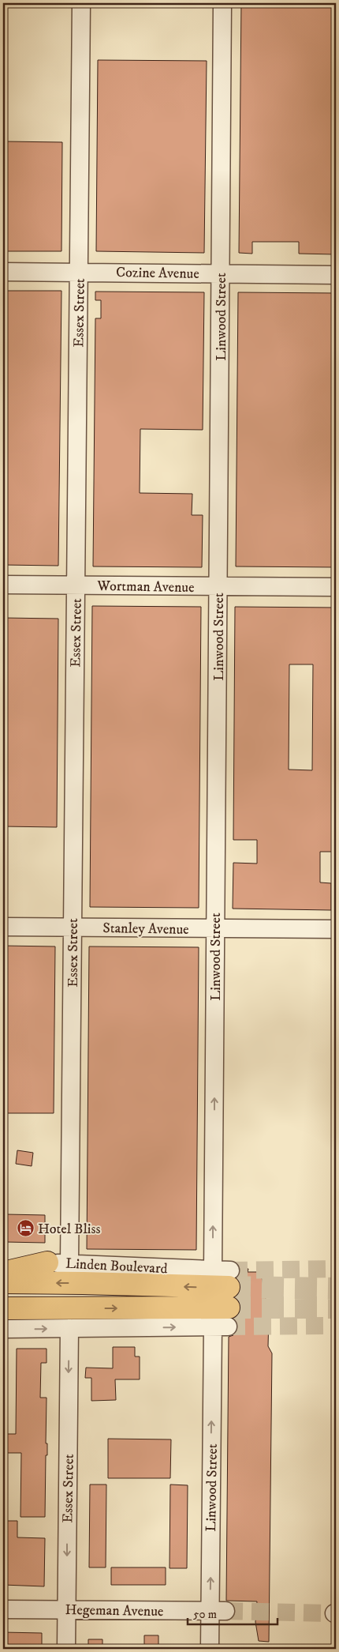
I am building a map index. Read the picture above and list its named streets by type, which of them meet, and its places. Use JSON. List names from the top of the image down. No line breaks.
{"streets":{"highway":["Linden Boulevard"],"street":["Cozine Avenue","Essex Street","Linwood Street","Wortman Avenue","Stanley Avenue","Hegeman Avenue"]},"crossings":[["Cozine Avenue","Essex Street"],["Cozine Avenue","Linwood Street"],["Essex Street","Wortman Avenue"],["Essex Street","Stanley Avenue"],["Essex Street","Linden Boulevard"],["Essex Street","Hegeman Avenue"],["Linwood Street","Wortman Avenue"],["Linwood Street","Stanley Avenue"],["Linwood Street","Linden Boulevard"],["Linwood Street","Hegeman Avenue"]],"one_way":["Linwood Street"],"places":{"hotel":["Hotel Bliss"]},"scale_bar":"50 m"}
